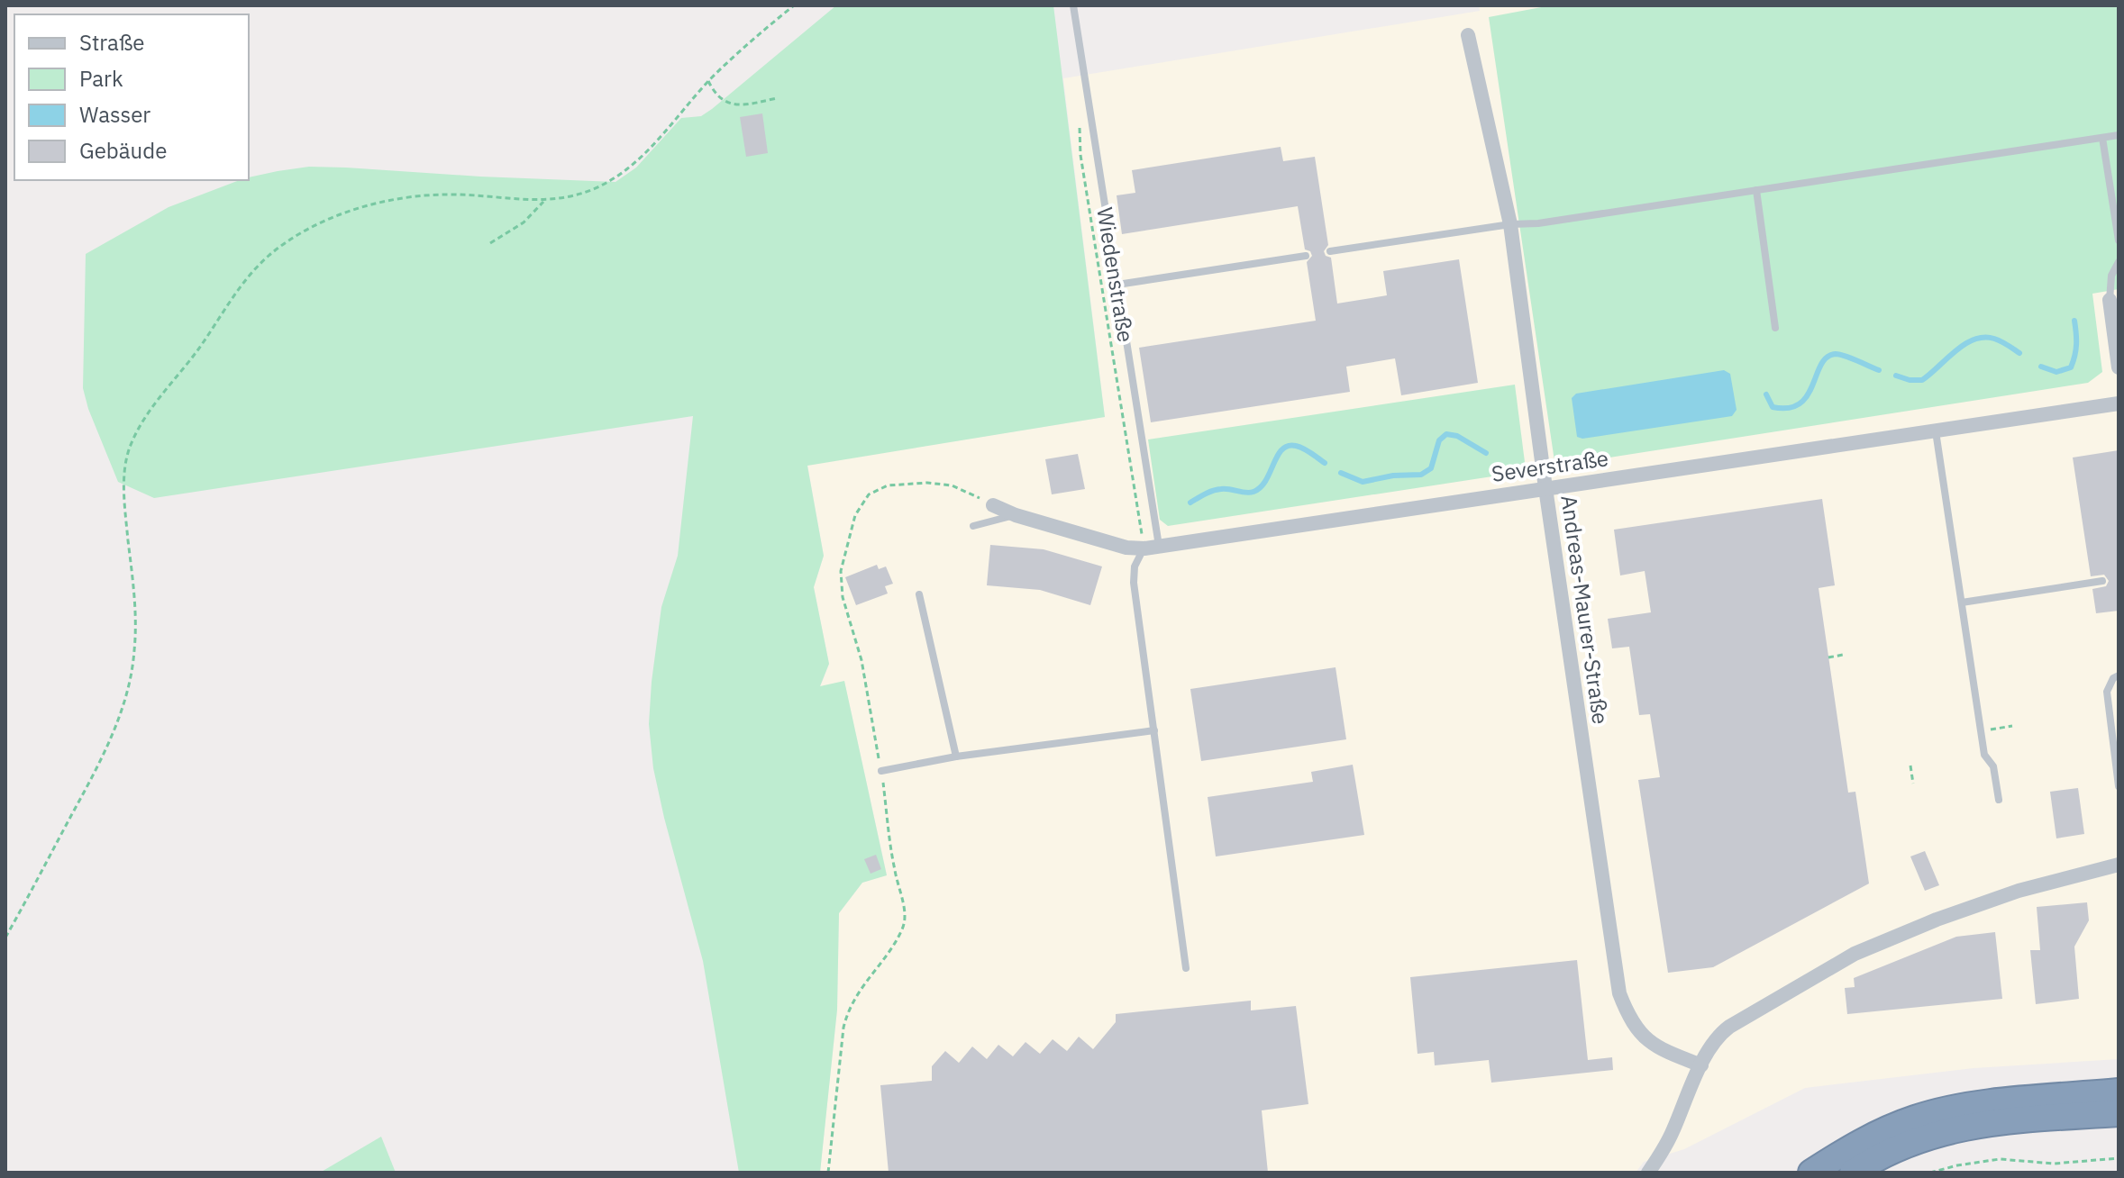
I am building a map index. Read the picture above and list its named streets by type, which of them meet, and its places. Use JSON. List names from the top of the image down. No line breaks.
{"streets":{"street":["Severstraße","Andreas-Maurer-Straße"],"path":["Wiedenstraße"]},"crossings":[["Wiedenstraße","Severstraße"],["Severstraße","Andreas-Maurer-Straße"]],"legend":["Straße","Park","Wasser","Gebäude"]}
